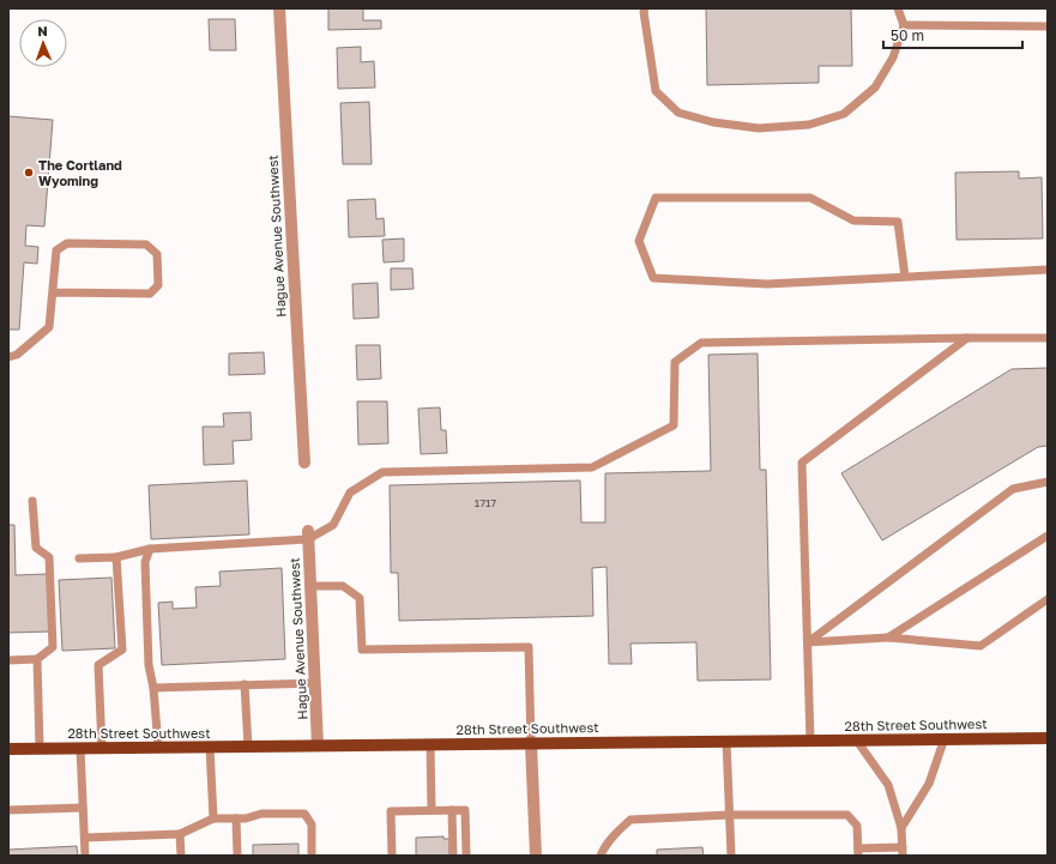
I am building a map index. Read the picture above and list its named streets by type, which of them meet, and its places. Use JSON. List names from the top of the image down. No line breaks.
{"streets":{"main road":["28th Street Southwest"],"street":["Hague Avenue Southwest"]},"crossings":[["Hague Avenue Southwest","28th Street Southwest"]],"places":["The Cortland Wyoming"],"house_numbers":["1717"],"scale_bar":"50 m","north":"top"}
